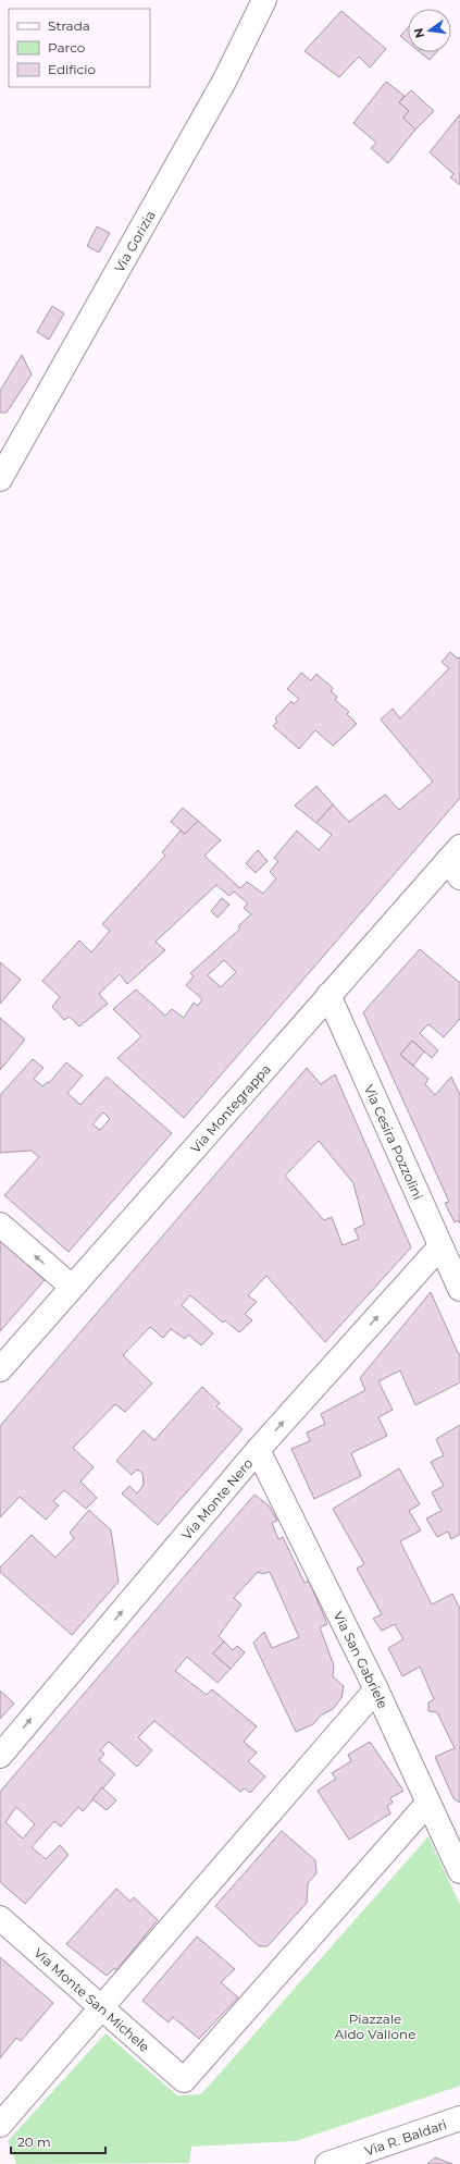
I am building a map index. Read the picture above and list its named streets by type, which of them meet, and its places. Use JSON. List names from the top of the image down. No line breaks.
{"streets":{"street":["Via Gorizia","Via Montegrappa","Via Cesira Pozzolini","Via Monte Nero","Via San Gabriele","Via Monte San Michele","Via R. Baldari"]},"crossings":[["Via Montegrappa","Via Cesira Pozzolini"],["Via Cesira Pozzolini","Via Monte Nero"],["Via Monte Nero","Via San Gabriele"],["Via San Gabriele","Via Monte San Michele"]],"one_way":["Via Monte Nero"],"parks":["Piazzale Aldo Vallone"],"legend":["Strada","Parco","Edificio"],"scale_bar":"20 m","north":"left"}
